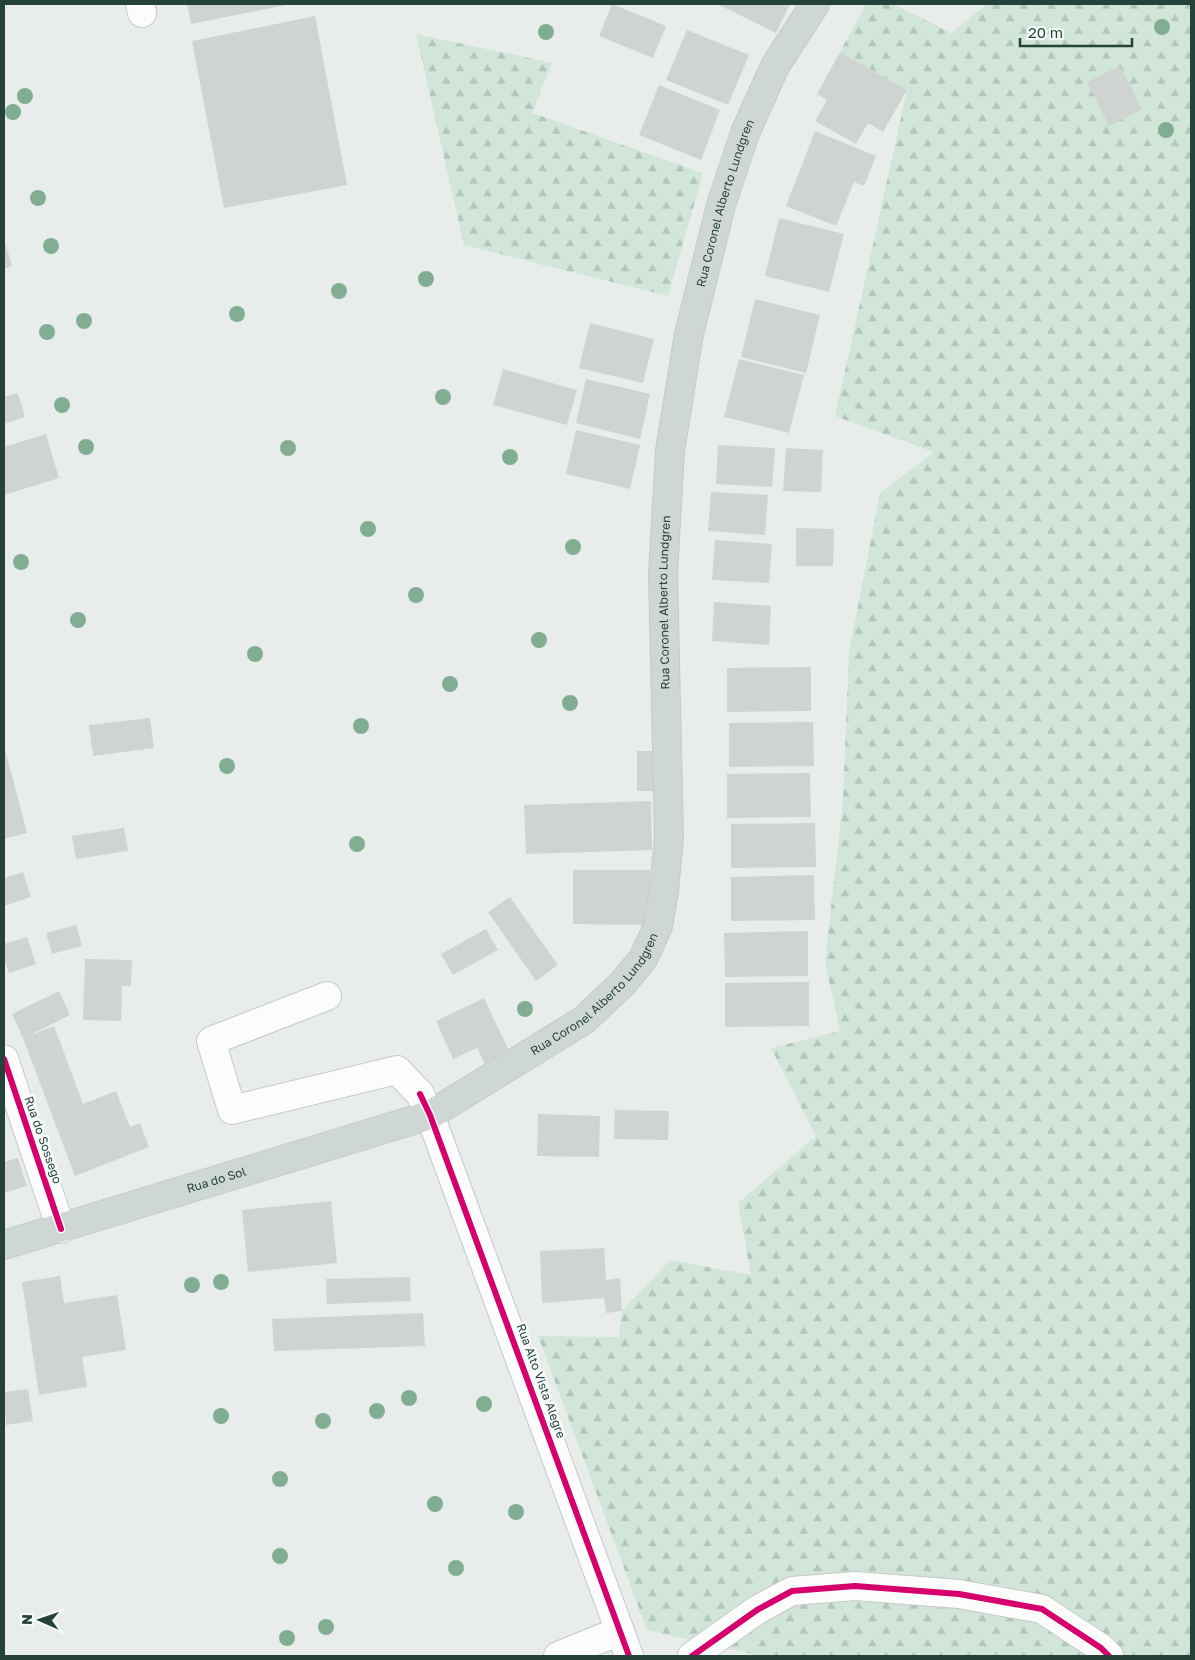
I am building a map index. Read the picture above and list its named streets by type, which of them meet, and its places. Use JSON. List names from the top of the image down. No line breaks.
{"streets":{"main road":["Rua Coronel Alberto Lundgren","Rua do Sol"],"street":["Rua do Sossego","Rua Alto Vista Alegre"]},"crossings":[["Rua Coronel Alberto Lundgren","Rua do Sol"],["Rua Coronel Alberto Lundgren","Rua Alto Vista Alegre"],["Rua do Sossego","Rua do Sol"],["Rua do Sol","Rua Alto Vista Alegre"]],"scale_bar":"20 m","north":"left"}
